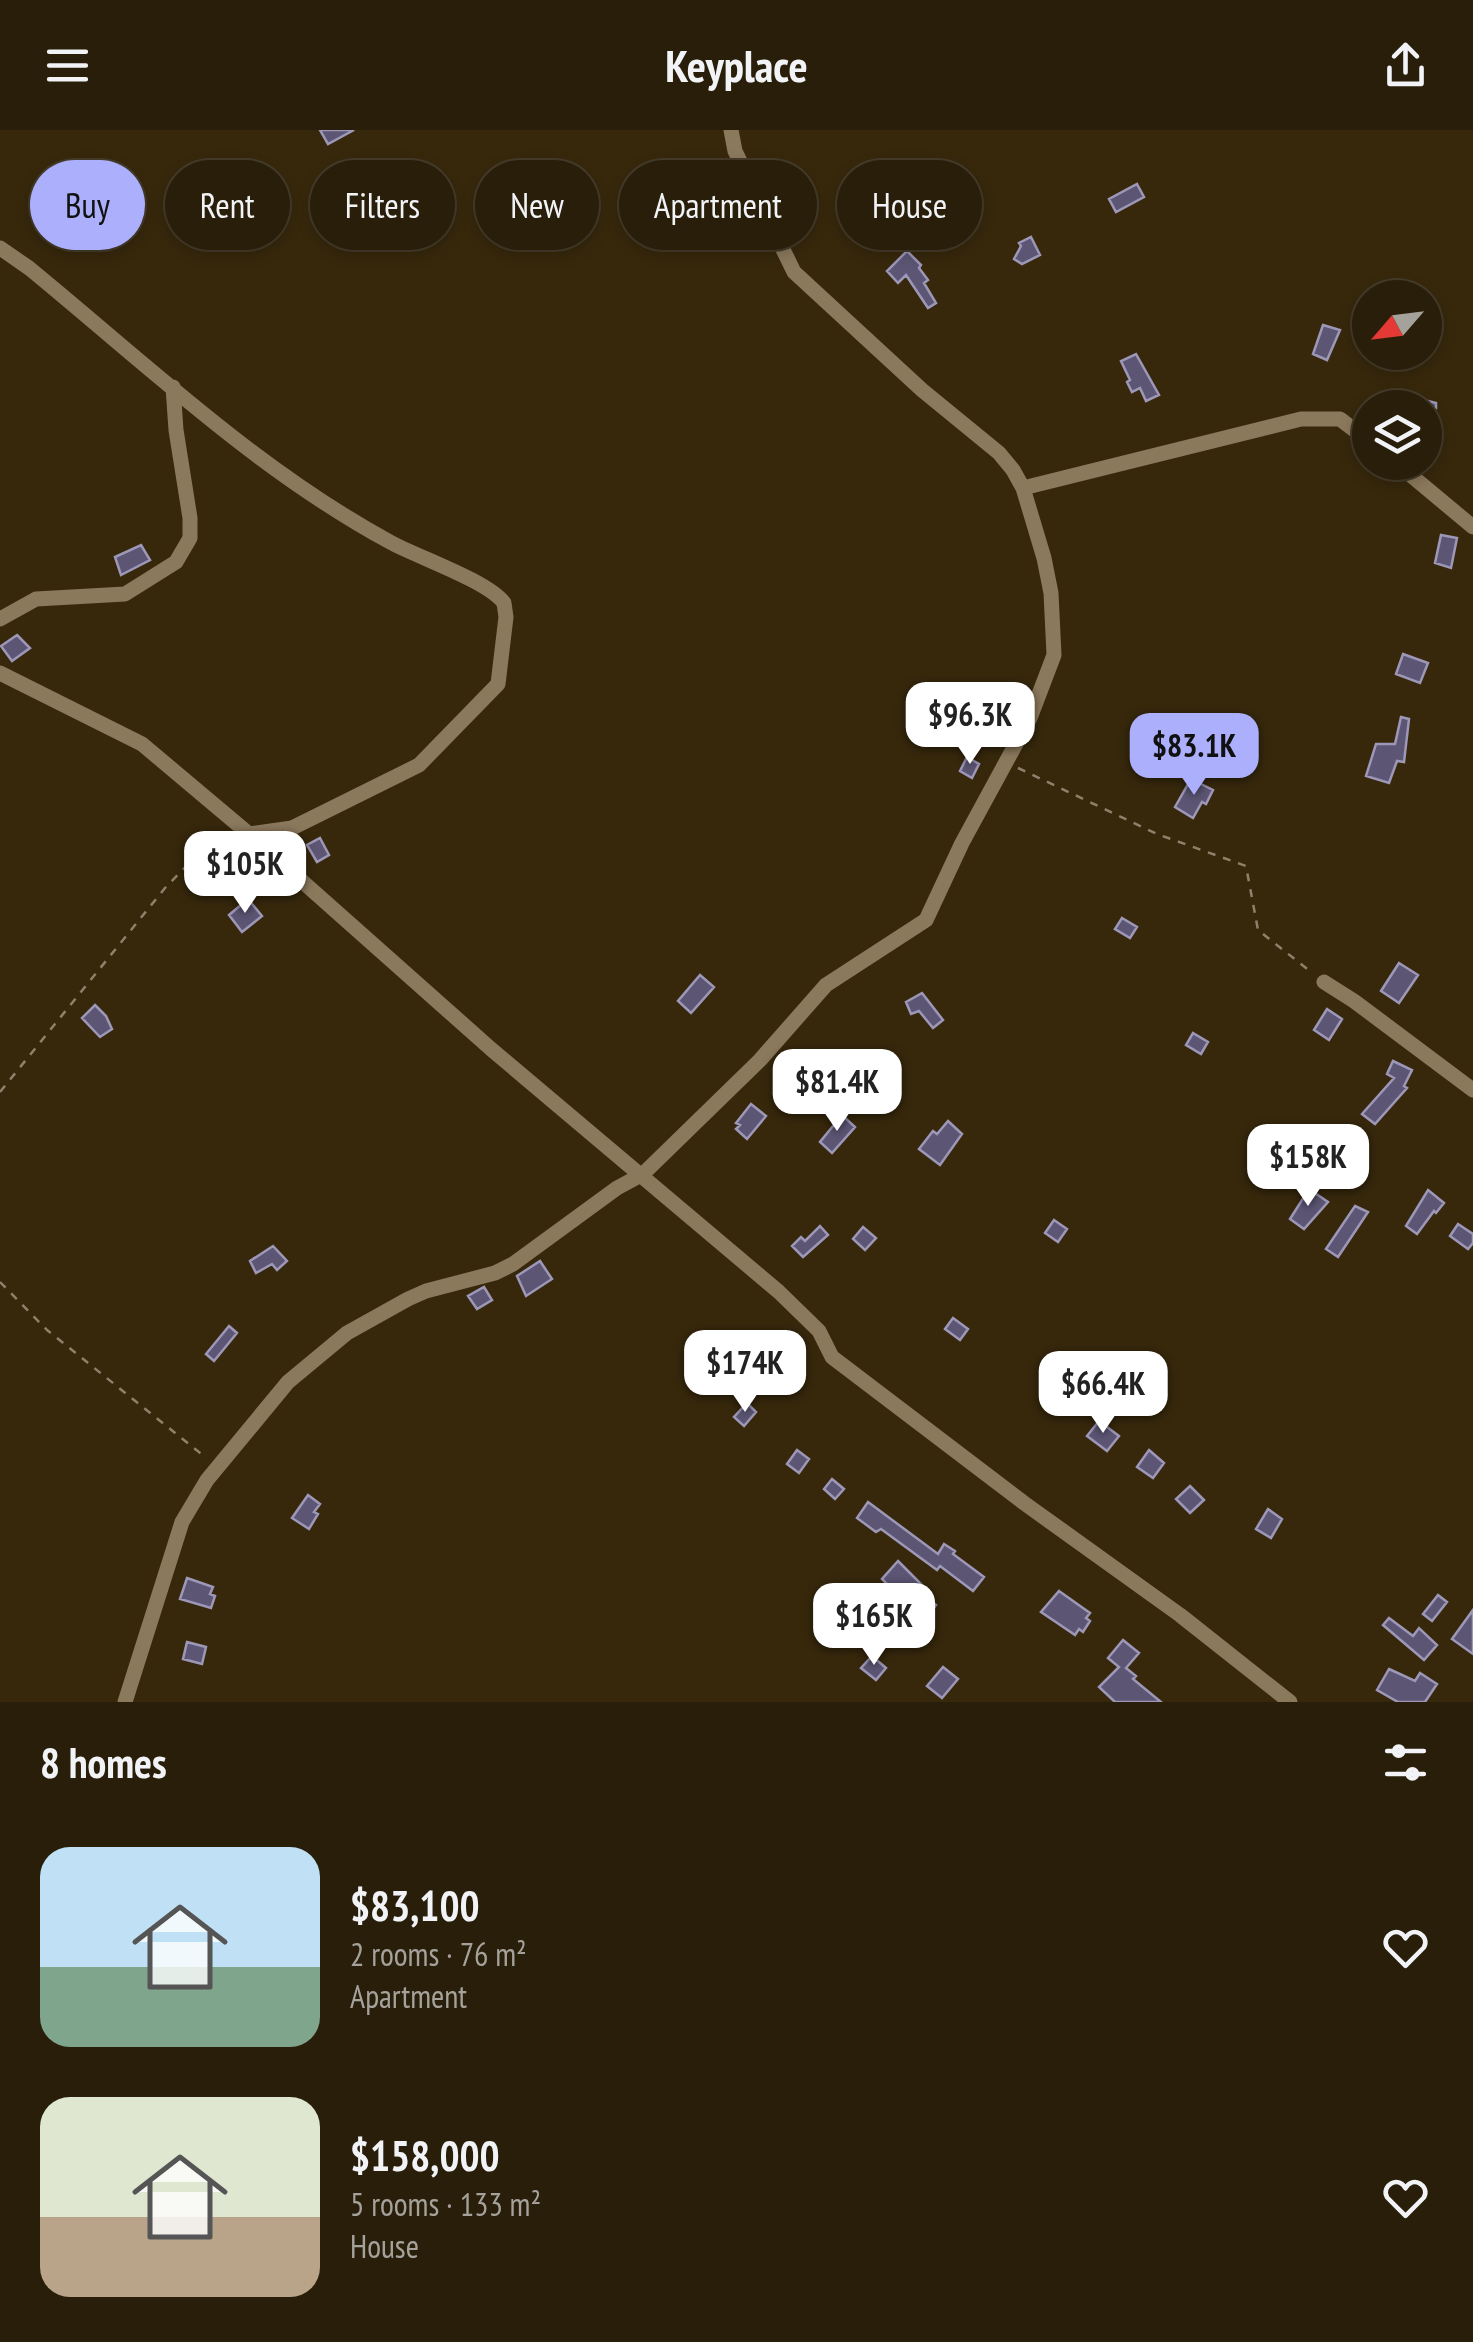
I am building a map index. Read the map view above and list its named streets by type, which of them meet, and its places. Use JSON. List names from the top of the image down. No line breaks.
{"north":"bottom left","page":{"header":"Keyplace","chip":["Buy","Rent","Filters","New","Apartment","House"],"price":["$96.3K","$83.1K","$105K","$81.4K","$158K","$174K","$66.4K","$165K"],"heading":"8 homes","list":[{"name":"$83,100","note":"2 rooms · 76 m² · Apartment"},{"name":"$158,000","note":"5 rooms · 133 m² · House"}]}}
